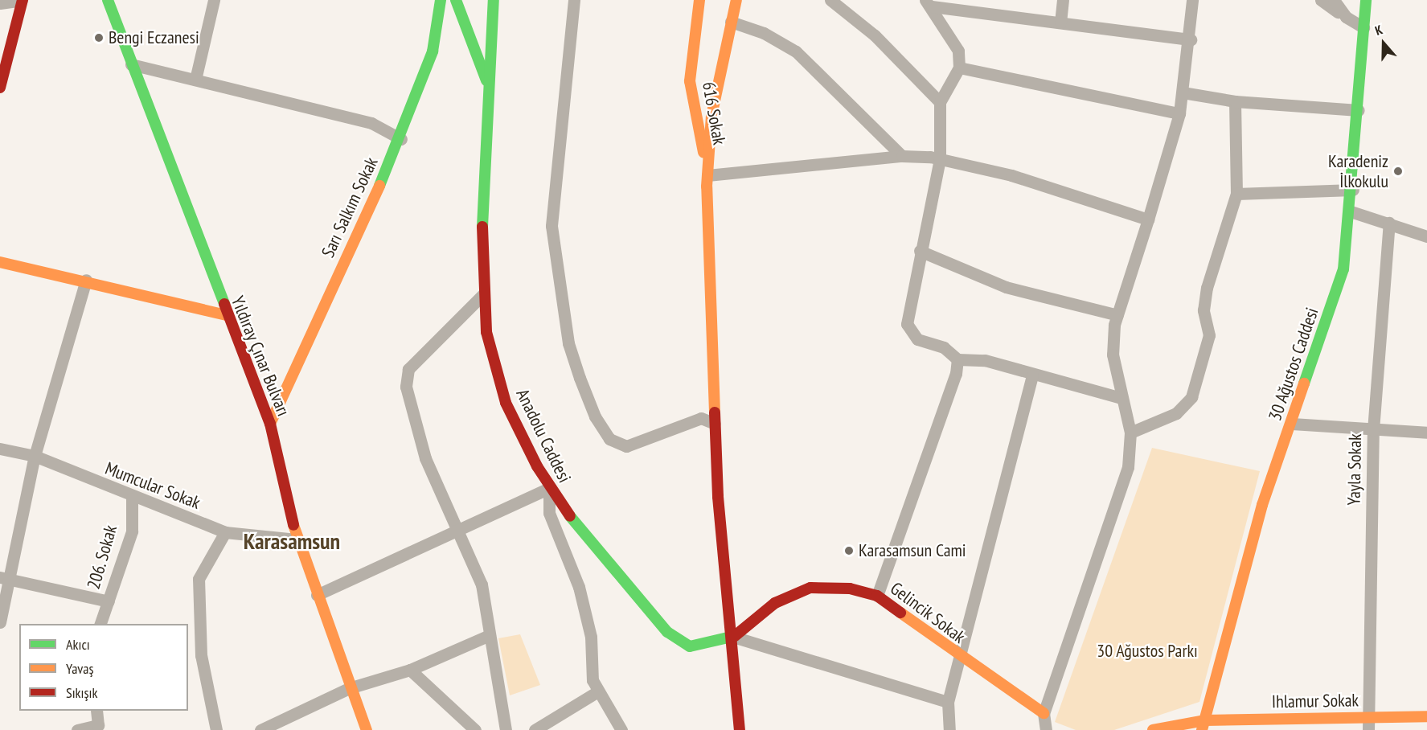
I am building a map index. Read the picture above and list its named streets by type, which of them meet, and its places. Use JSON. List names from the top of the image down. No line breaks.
{"streets":{"street":["616 Sokak","Sarı Salkım Sokak","Yıldıray Çınar Bulvarı","30 Ağustos Caddesi","Anadolu Caddesi","Yayla Sokak","Mumcular Sokak","206. Sokak","Gelincik Sokak","Ihlamur Sokak"]},"crossings":[["Sarı Salkım Sokak","Yıldıray Çınar Bulvarı"],["Yıldıray Çınar Bulvarı","Mumcular Sokak"],["30 Ağustos Caddesi","Ihlamur Sokak"],["Anadolu Caddesi","Gelincik Sokak"],["Yayla Sokak","Ihlamur Sokak"],["Mumcular Sokak","206. Sokak"]],"districts":["Karasamsun"],"parks":["30 Ağustos Parkı"],"places":["Bengi Eczanesi","Karadeniz İlkokulu","Karasamsun Cami"],"legend":["Akıcı","Yavaş","Sıkışık"],"north":"top"}
